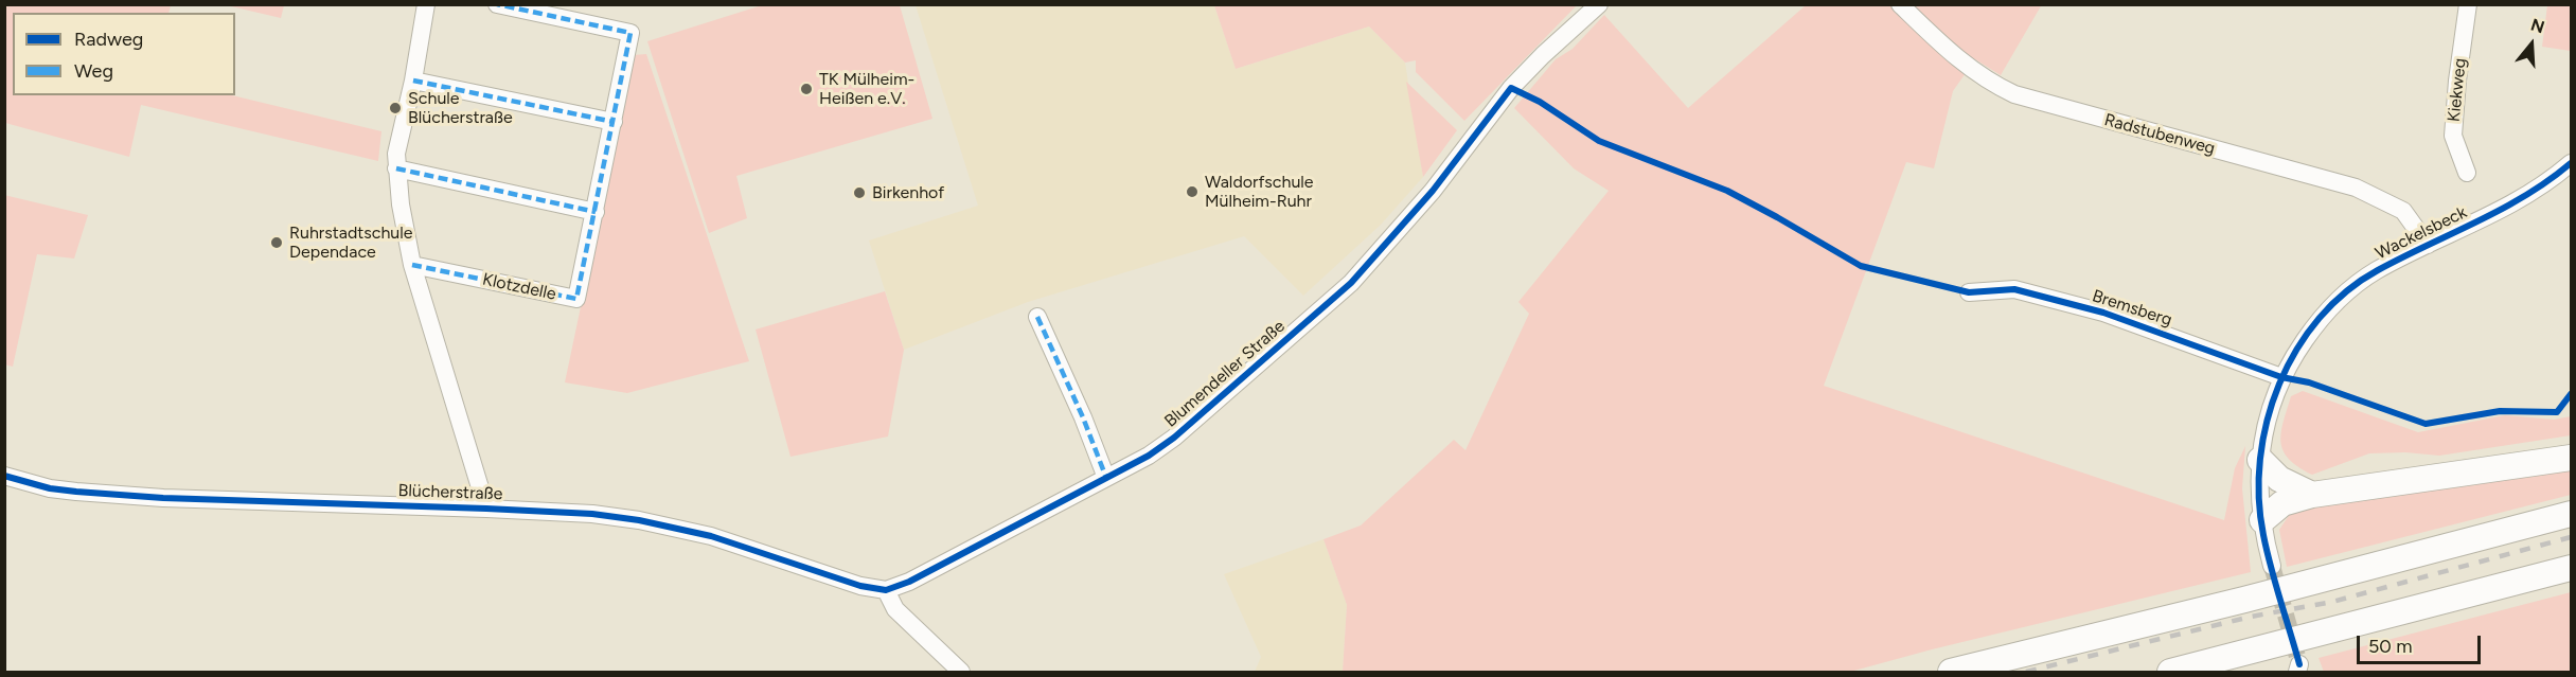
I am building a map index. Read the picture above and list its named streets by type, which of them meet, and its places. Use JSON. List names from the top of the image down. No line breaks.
{"streets":{"street":["Kiekweg","Radstubenweg","Wackelsbeck","Klotzdelle","Bremsberg","Blumendeller Straße","Blücherstraße"]},"crossings":[["Radstubenweg","Wackelsbeck"],["Wackelsbeck","Bremsberg"],["Blumendeller Straße","Blücherstraße"]],"places":["TK Mülheim- Heißen e.V.","Schule Blücherstraße","Waldorfschule Mülheim-Ruhr","Birkenhof","Ruhrstadtschule Dependace"],"legend":["Radweg","Weg"],"scale_bar":"50 m","north":"top"}
